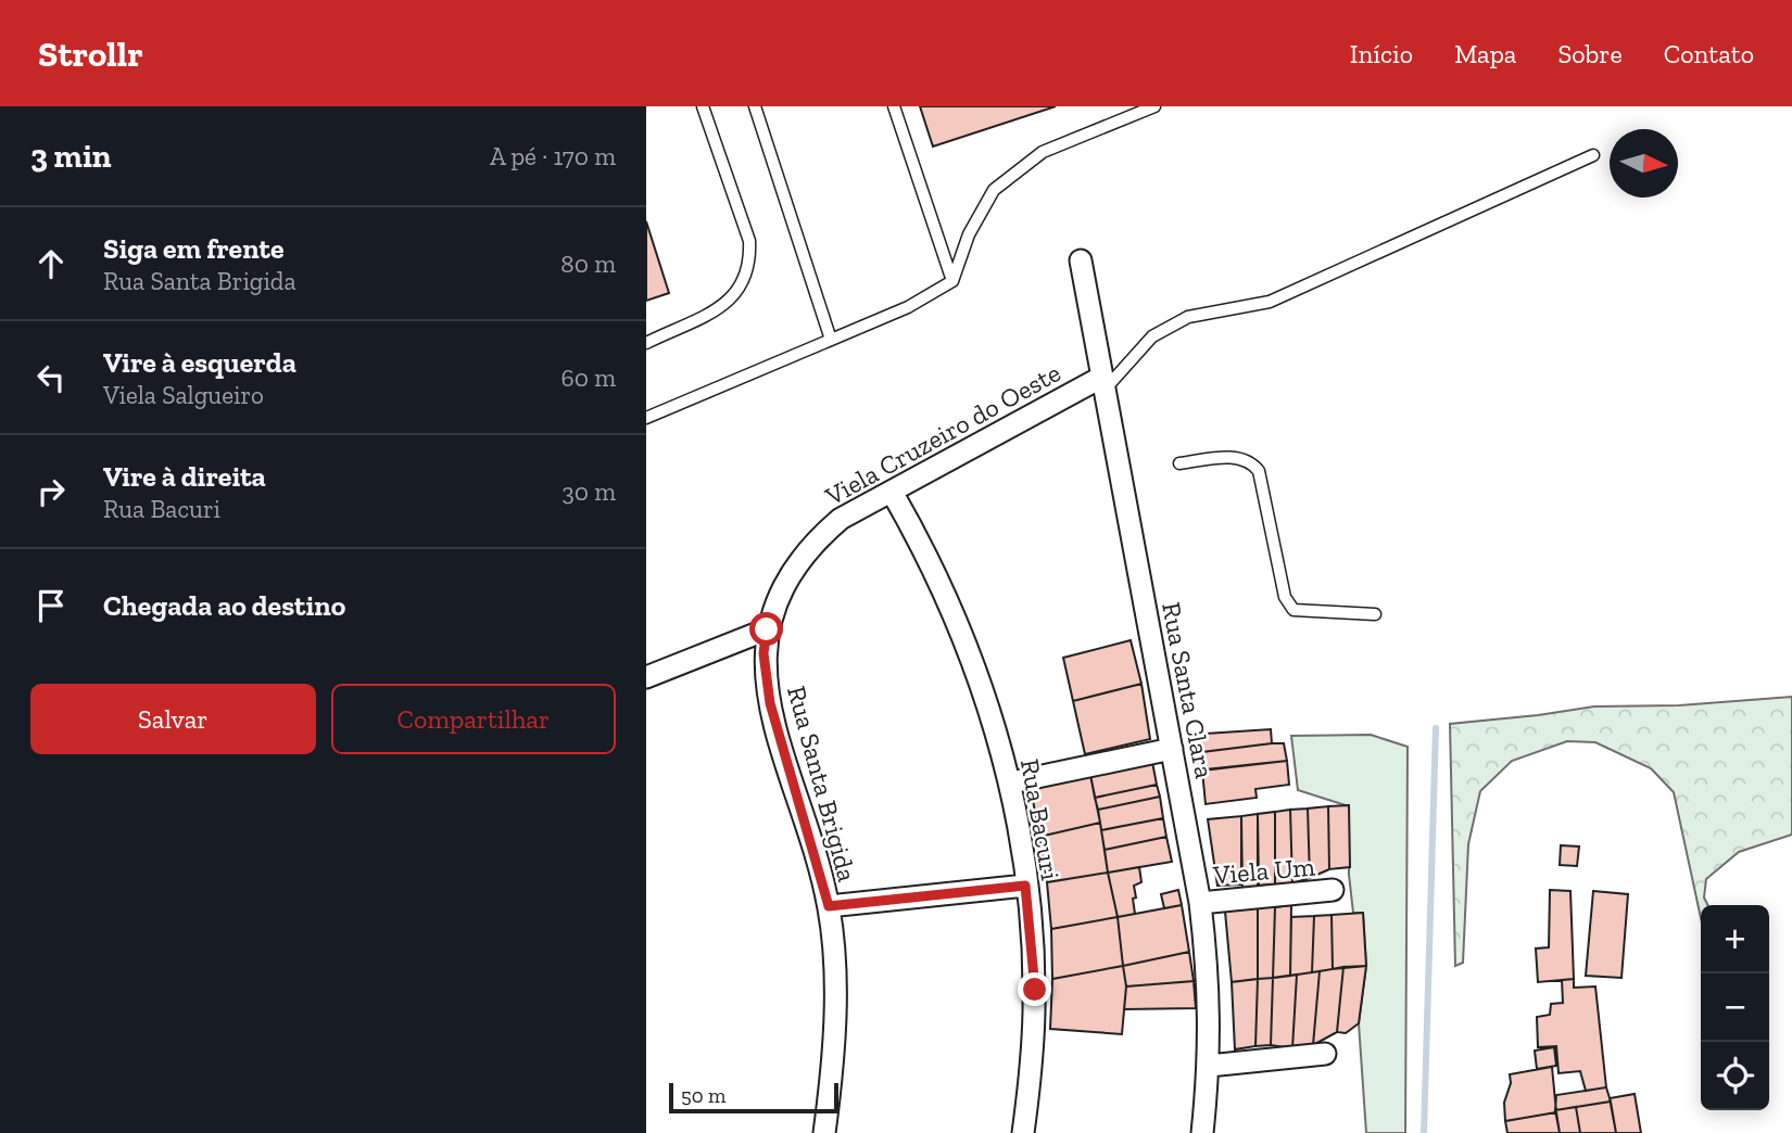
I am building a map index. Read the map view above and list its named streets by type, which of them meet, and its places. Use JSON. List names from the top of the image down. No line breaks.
{"streets":{"street":["Viela Cruzeiro do Oeste","Rua Santa Clara","Rua Santa Brigida","Rua Bacuri","Viela Um"]},"crossings":[["Viela Cruzeiro do Oeste","Rua Santa Clara"],["Viela Cruzeiro do Oeste","Rua Santa Brigida"],["Viela Cruzeiro do Oeste","Rua Bacuri"],["Rua Santa Clara","Viela Um"]],"scale_bar":"50 m","north":"right","page":{"header":"Strollr","nav":["Início","Mapa","Sobre","Contato"],"heading":["3 min","A pé · 170 m"],"list":[["Siga em frente","Rua Santa Brigida","80 m"],["Vire à esquerda","Viela Salgueiro","60 m"],["Vire à direita","Rua Bacuri","30 m"],"Chegada ao destino"],"buttons":["Salvar","Compartilhar"],"map_buttons":["+","−"],"scale":"50 m"}}
